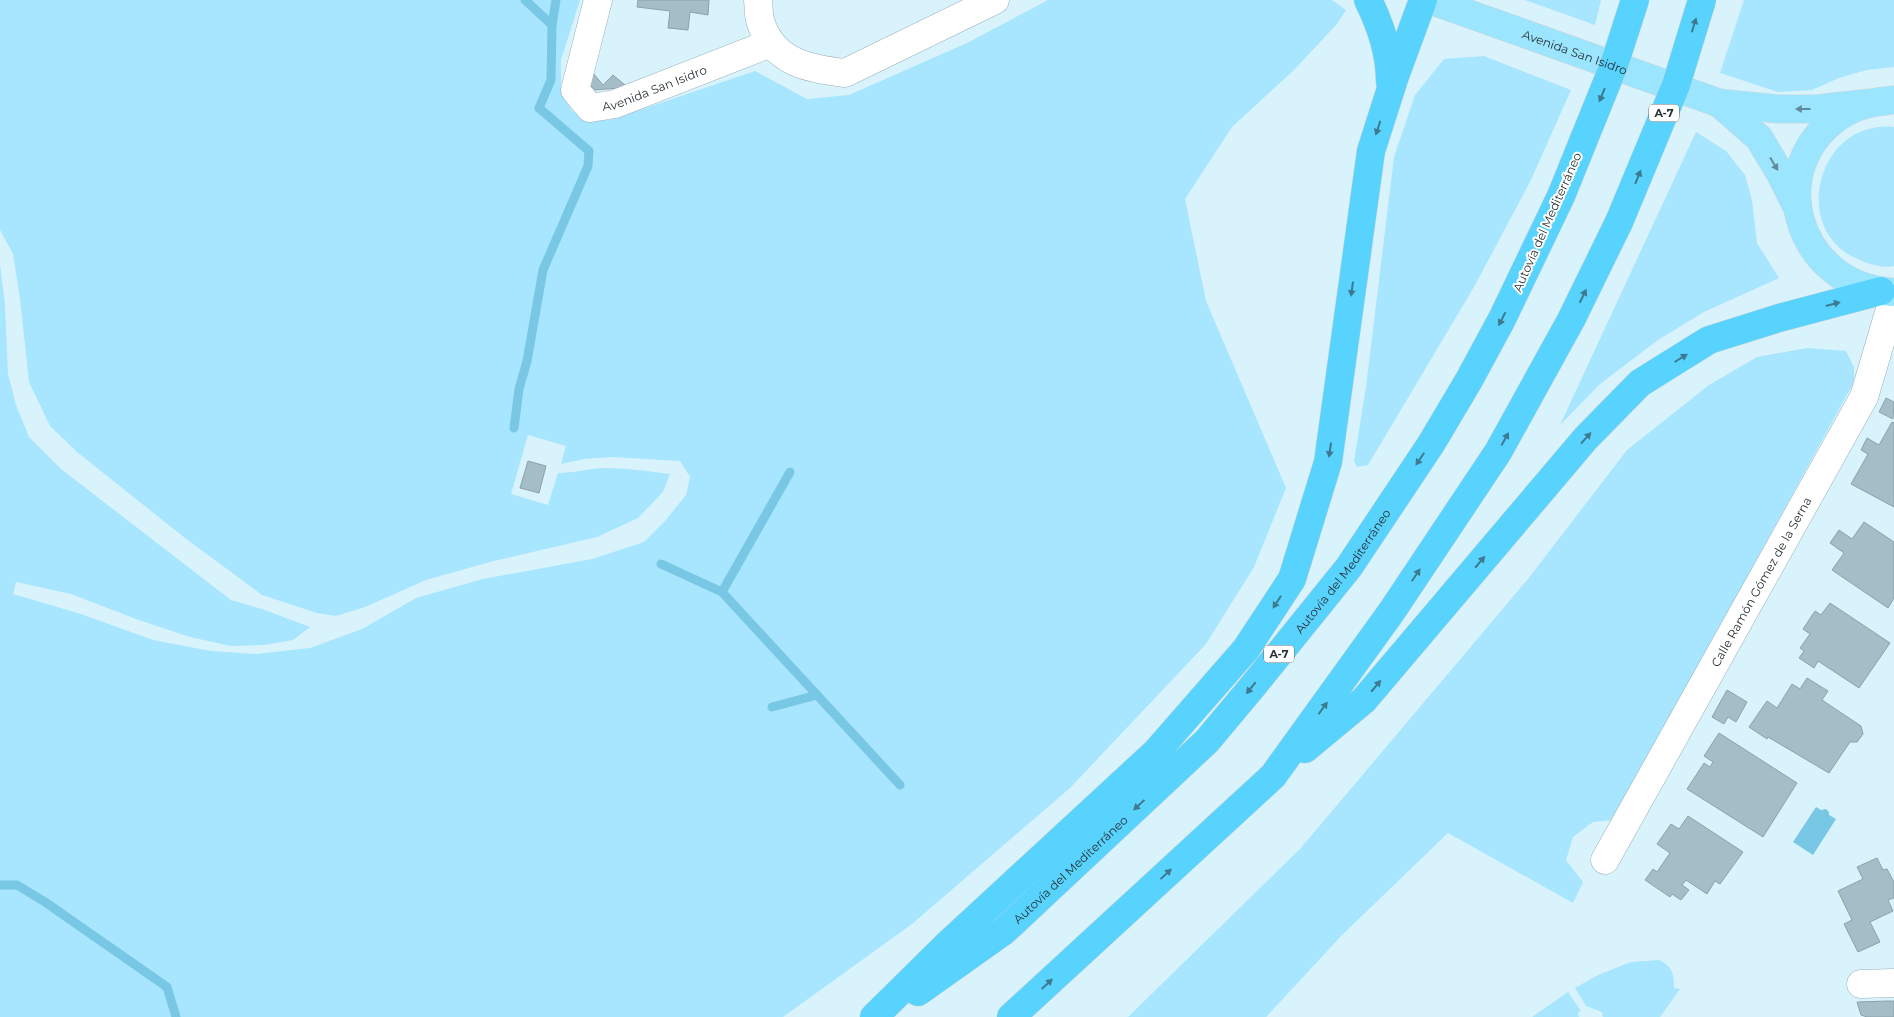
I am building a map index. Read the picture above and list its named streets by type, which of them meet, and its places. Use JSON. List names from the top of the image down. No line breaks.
{"streets":{"highway":["A-7","Autovía del Mediterráneo"],"main road":["Avenida San Isidro"],"street":["Calle Ramón Gómez de la Serna"]}}
